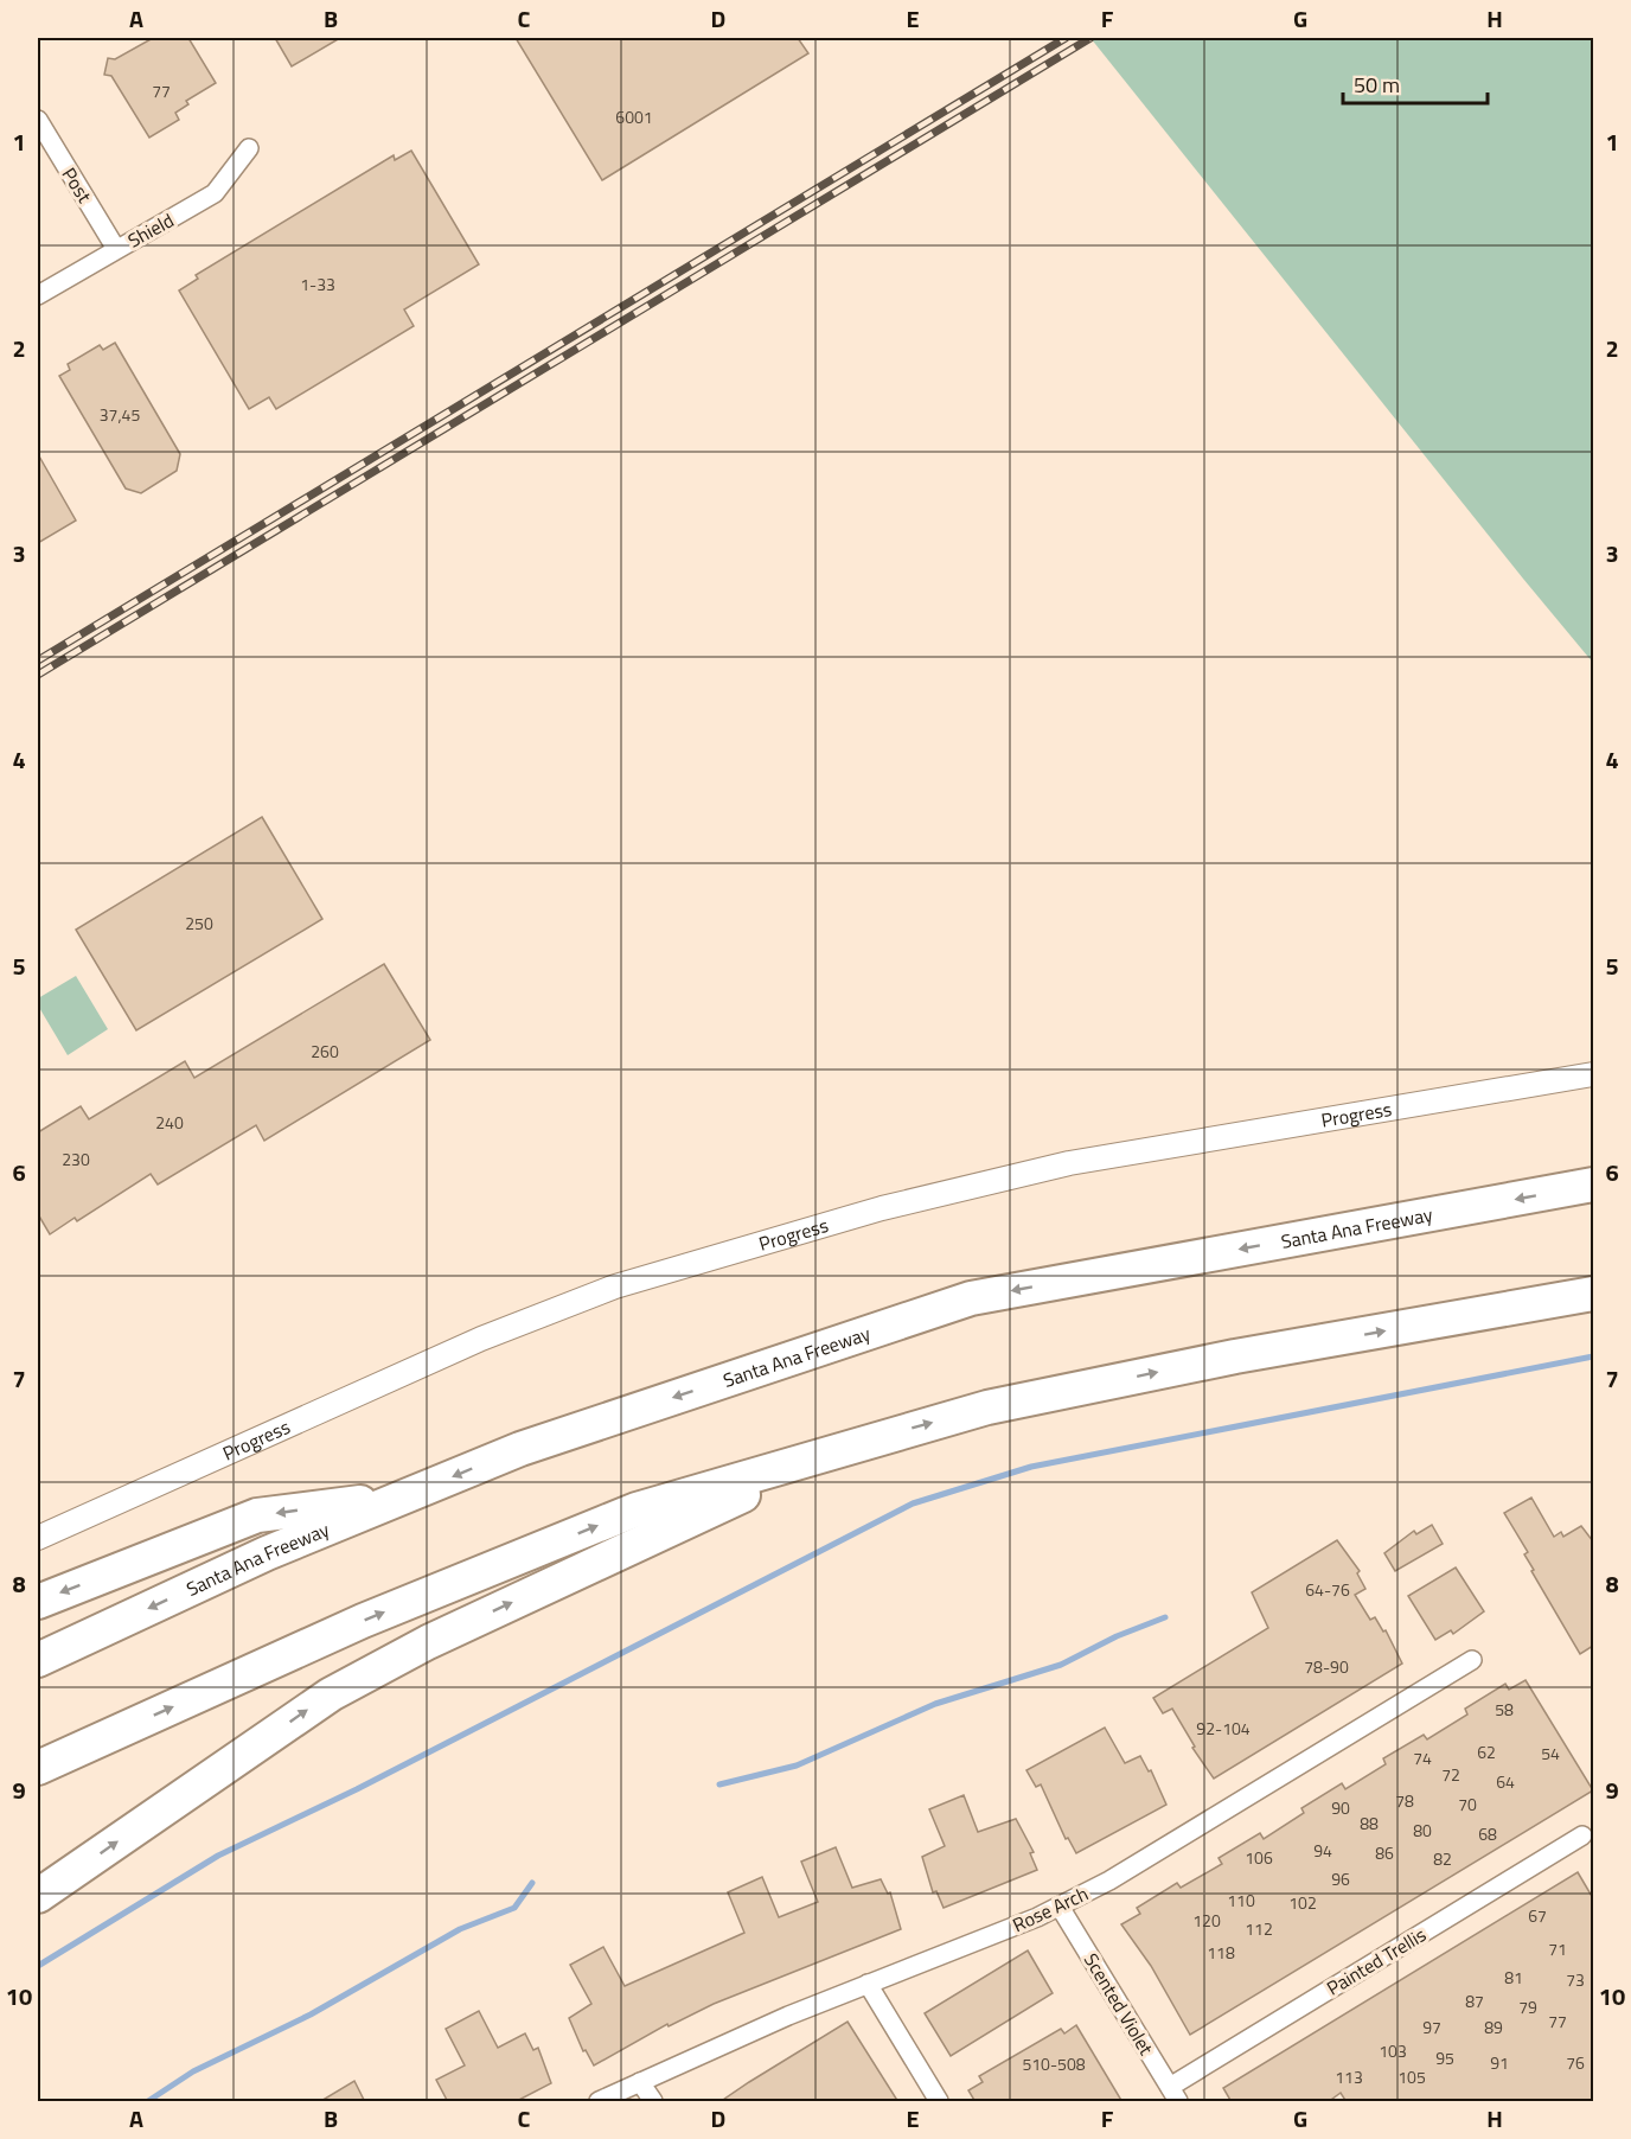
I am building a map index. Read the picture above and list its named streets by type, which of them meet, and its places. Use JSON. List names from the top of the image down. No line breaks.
{"streets":{"highway":["Santa Ana Freeway"],"street":["Post","Shield","Progress","Rose Arch","Painted Trellis","Scented Violet"]},"crossings":[["Post","Shield"],["Rose Arch","Scented Violet"],["Painted Trellis","Scented Violet"]],"house_numbers":["77","6001","1-33","37,45","250","260","240","230","64-76","78-90","58","92-104","62","54","74","72","64","78","70","90","88","80","68","94","86","106","82","96","110","102","67","120","112","71","118","81","73","87","79","77","97","89","103","95","91","76","510-508","113","105"],"scale_bar":"50 m","grid":{"columns":["A","B","C","D","E","F","G","H"],"rows":["1","2","3","4","5","6","7","8","9","10"]}}
